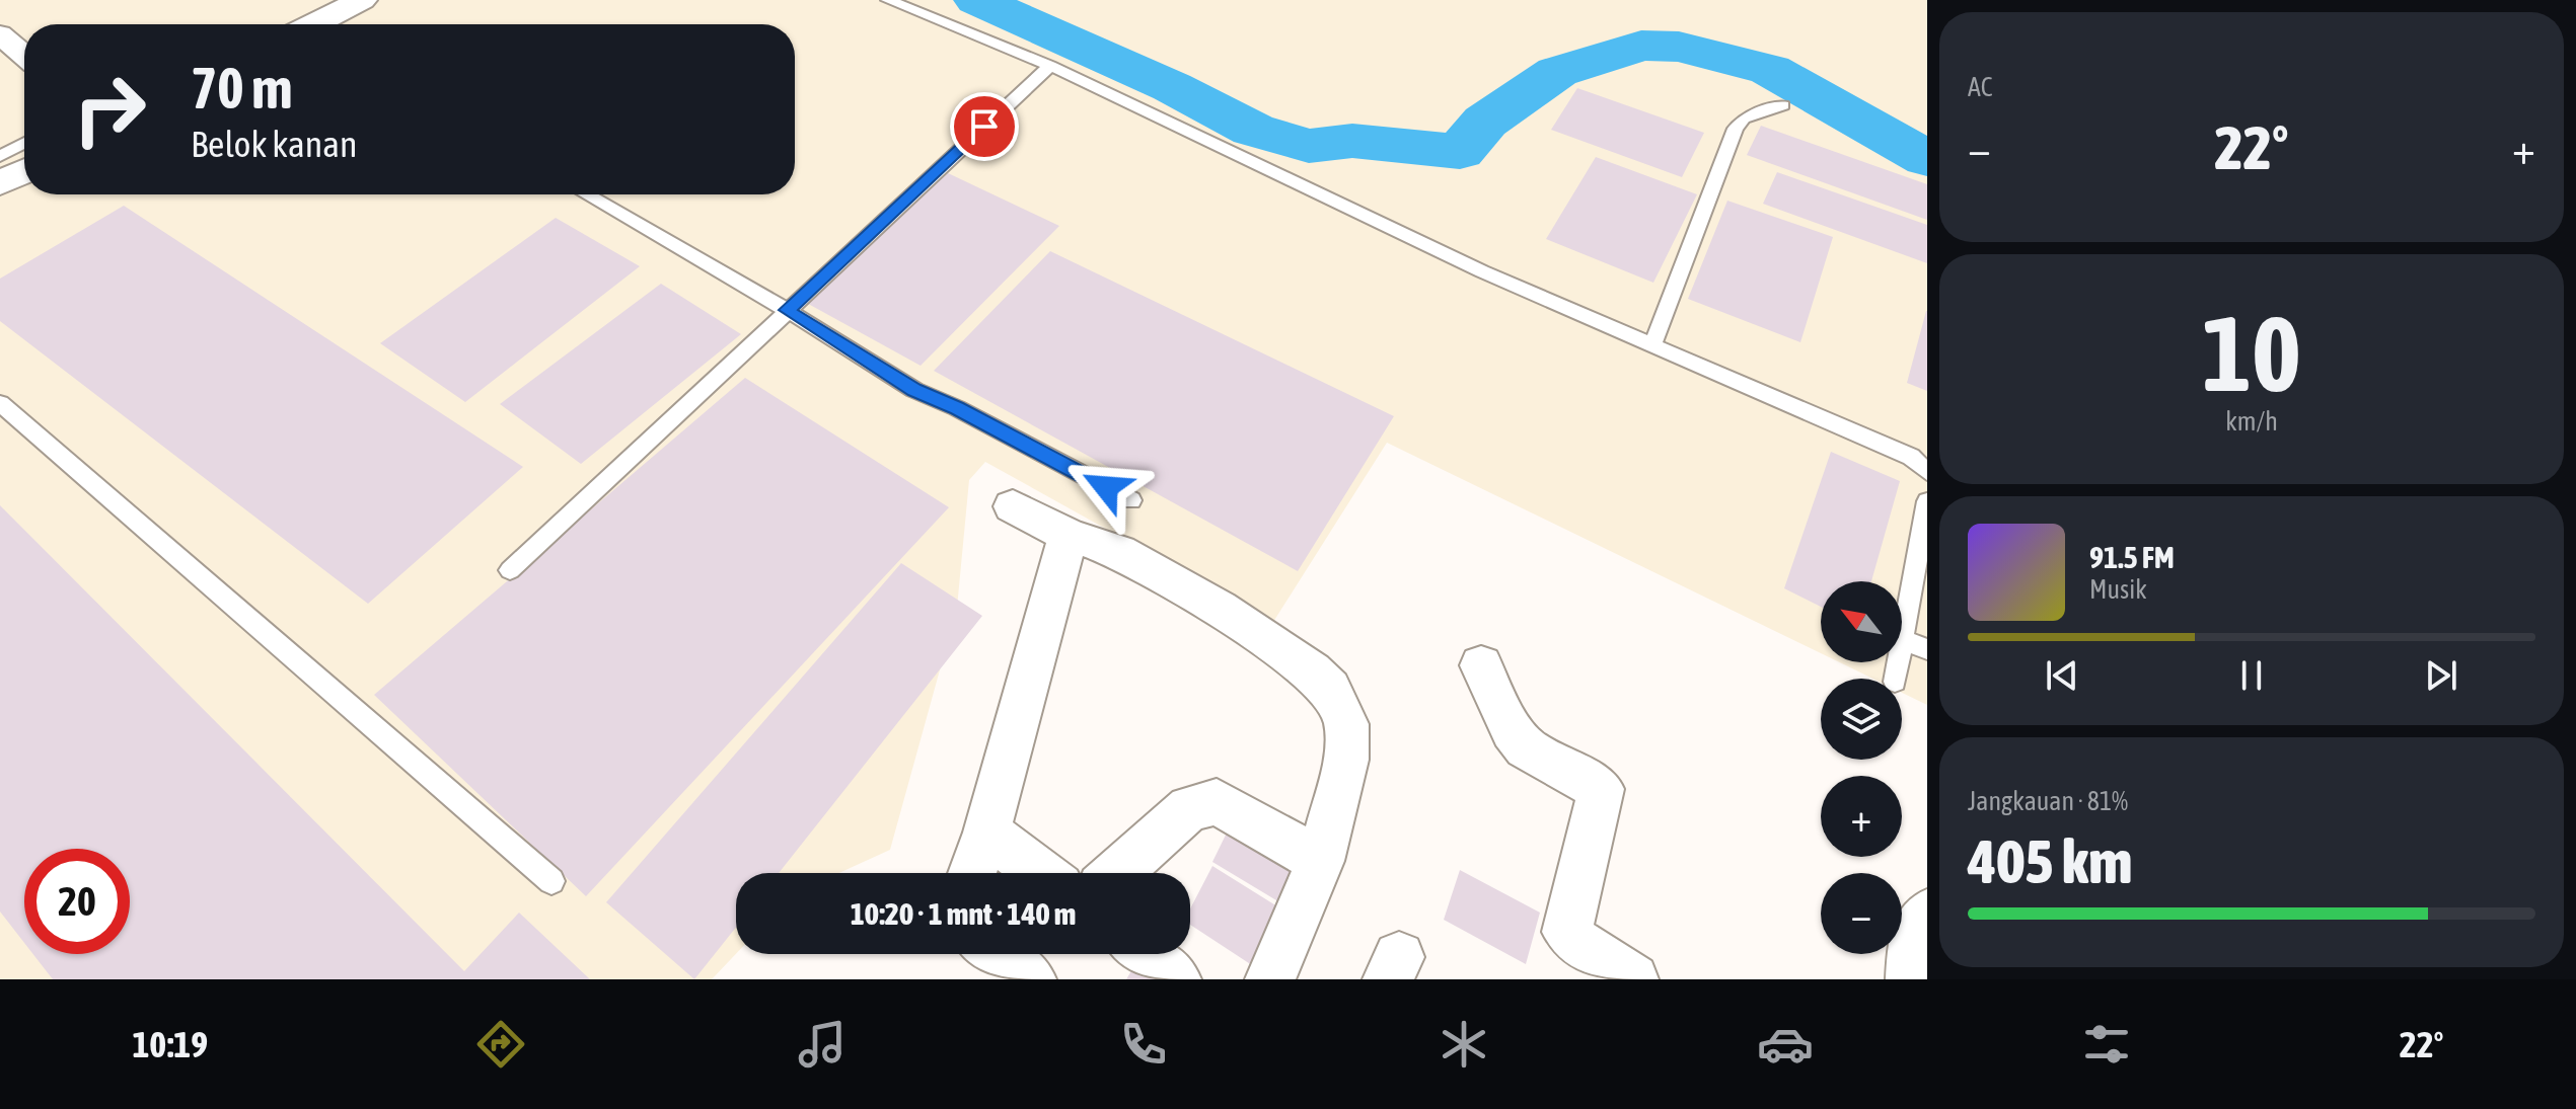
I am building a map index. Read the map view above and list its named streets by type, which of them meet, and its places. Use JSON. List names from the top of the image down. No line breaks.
{"north":"top left","page":{"tile":["AC",["10","km/h"],["Jangkauan · 81%","405 km"]],"turn":["70 m","Belok kanan"],"heat":["−","22°","+"],"song":["91.5 FM","Musik"],"map_buttons":["+","−"],"limit":"20","trip":"10:20 · 1 mnt · 140 m","tabs":["10:19","22°"]}}
